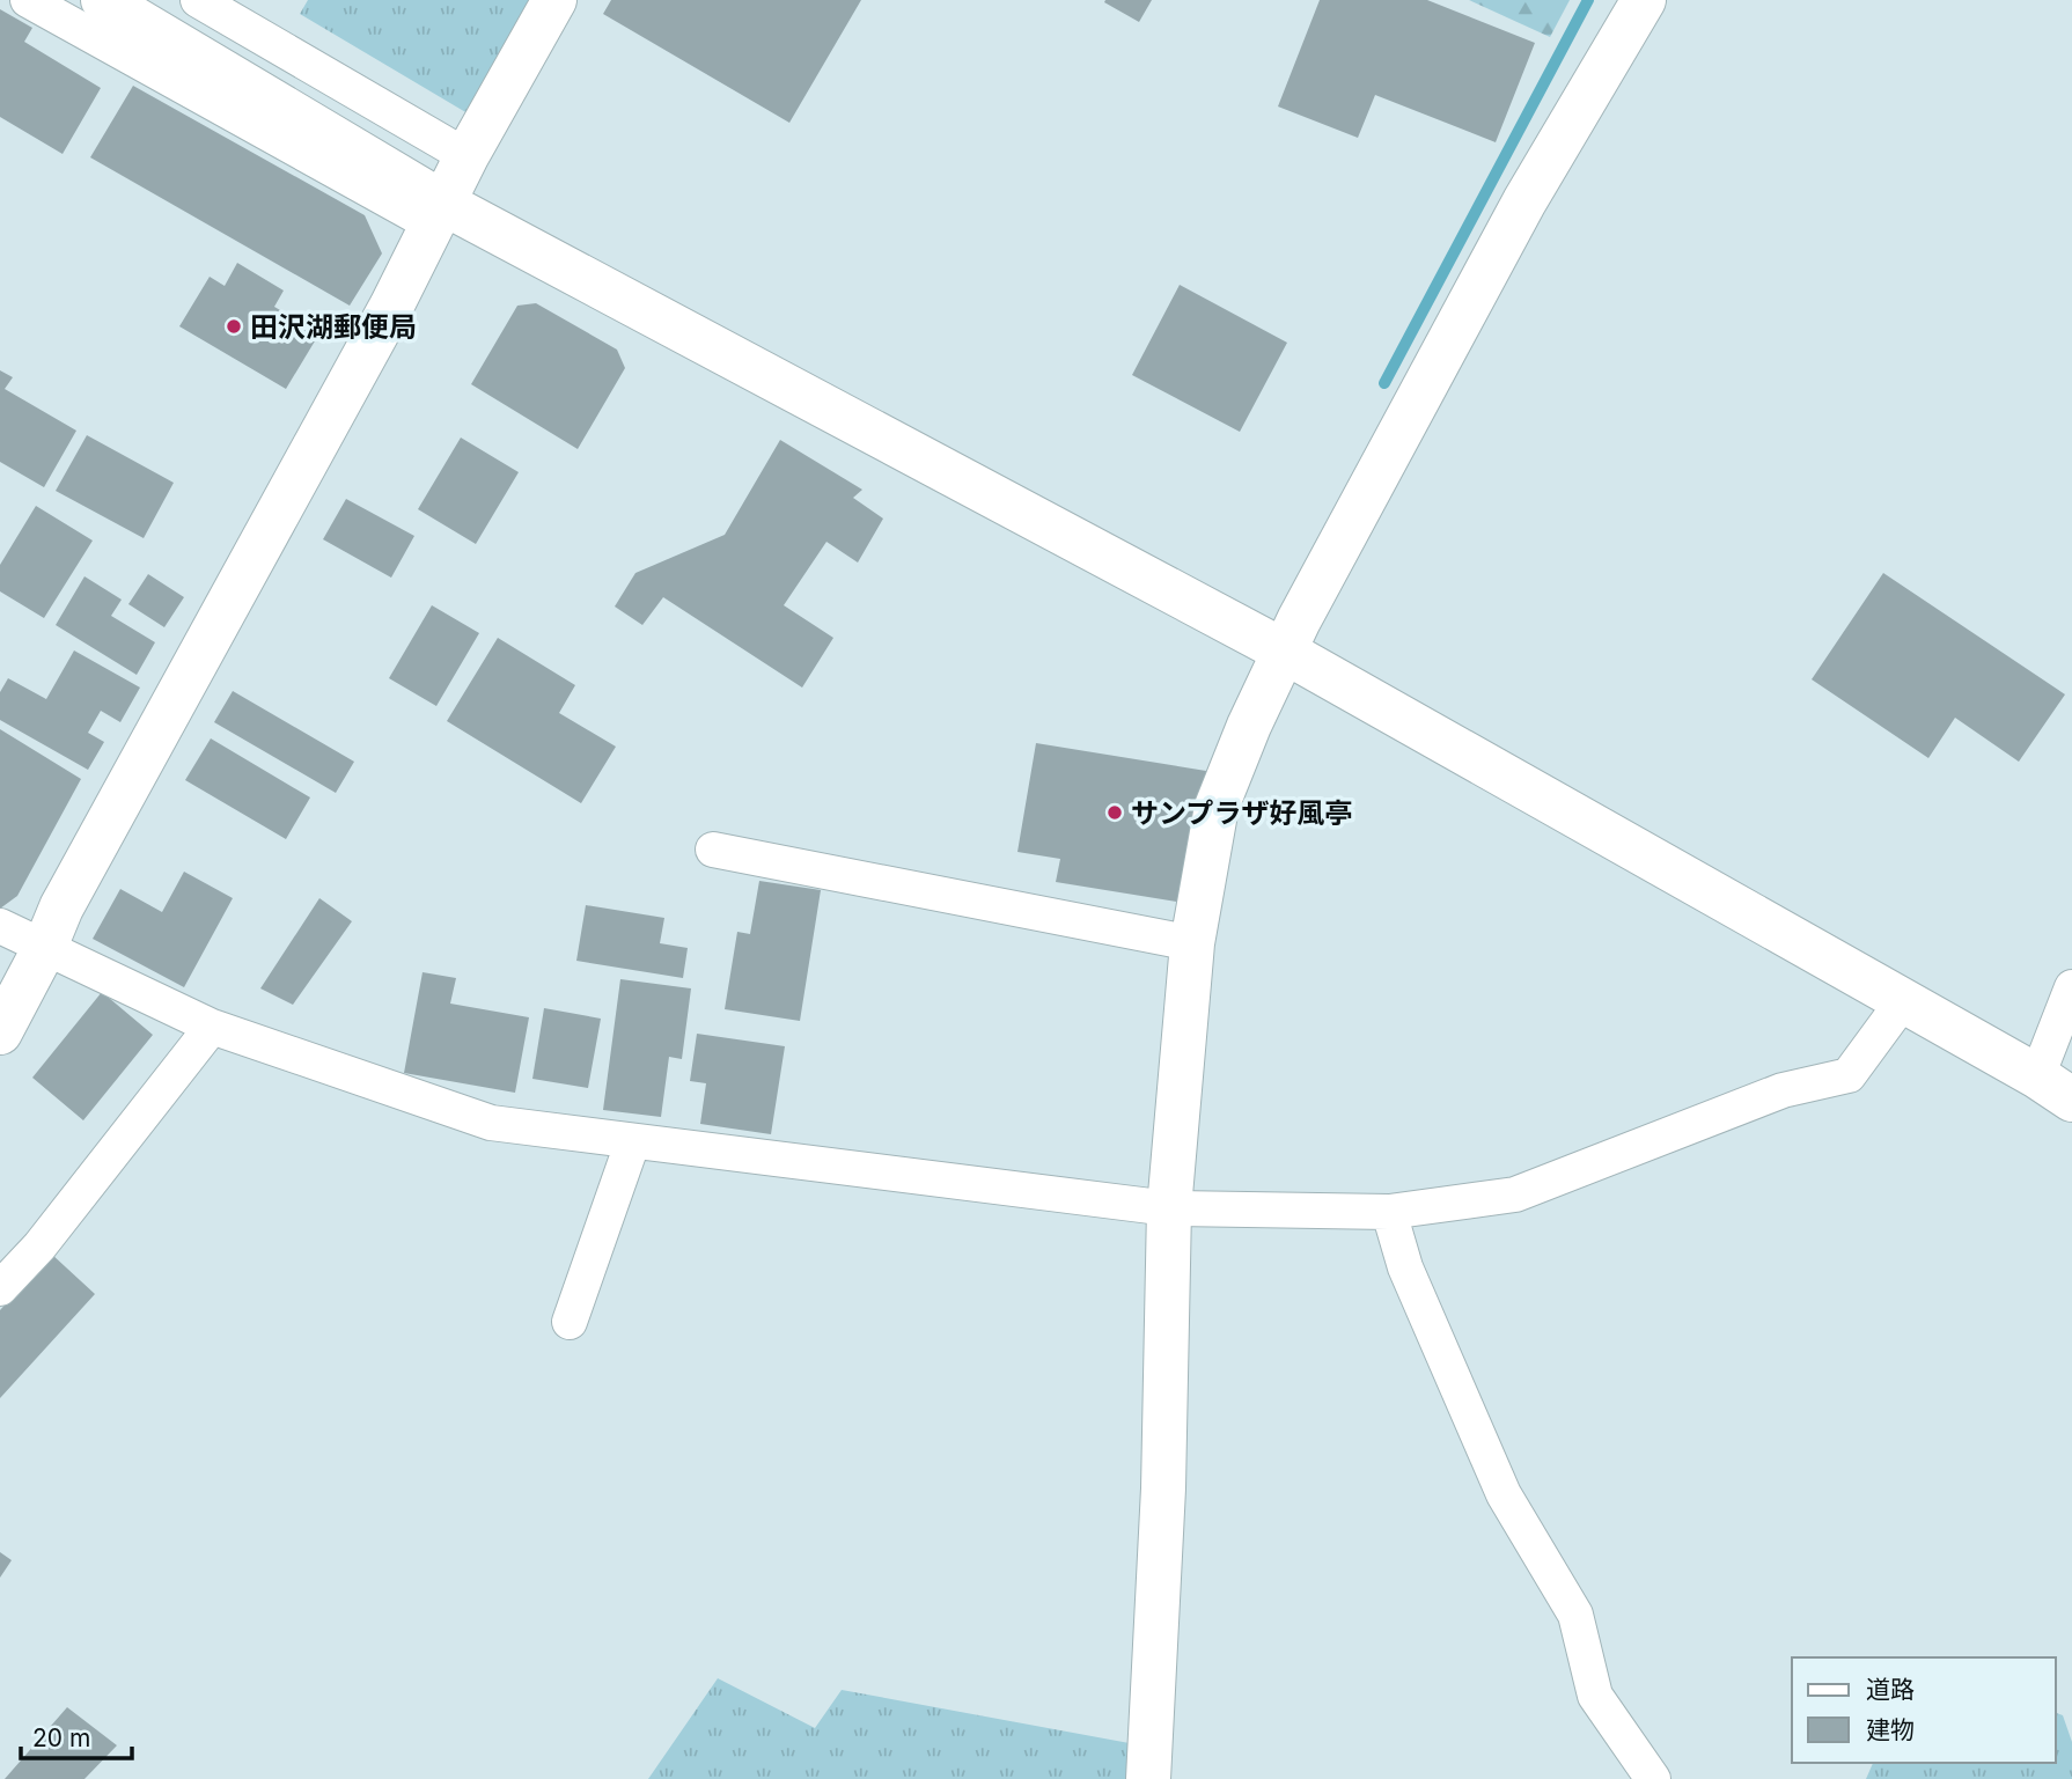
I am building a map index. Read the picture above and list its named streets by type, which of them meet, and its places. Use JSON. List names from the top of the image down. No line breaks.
{"places":["田沢湖郵便局","サンプラザ好風亭"],"legend":["道路","建物"],"scale_bar":"20 m"}
